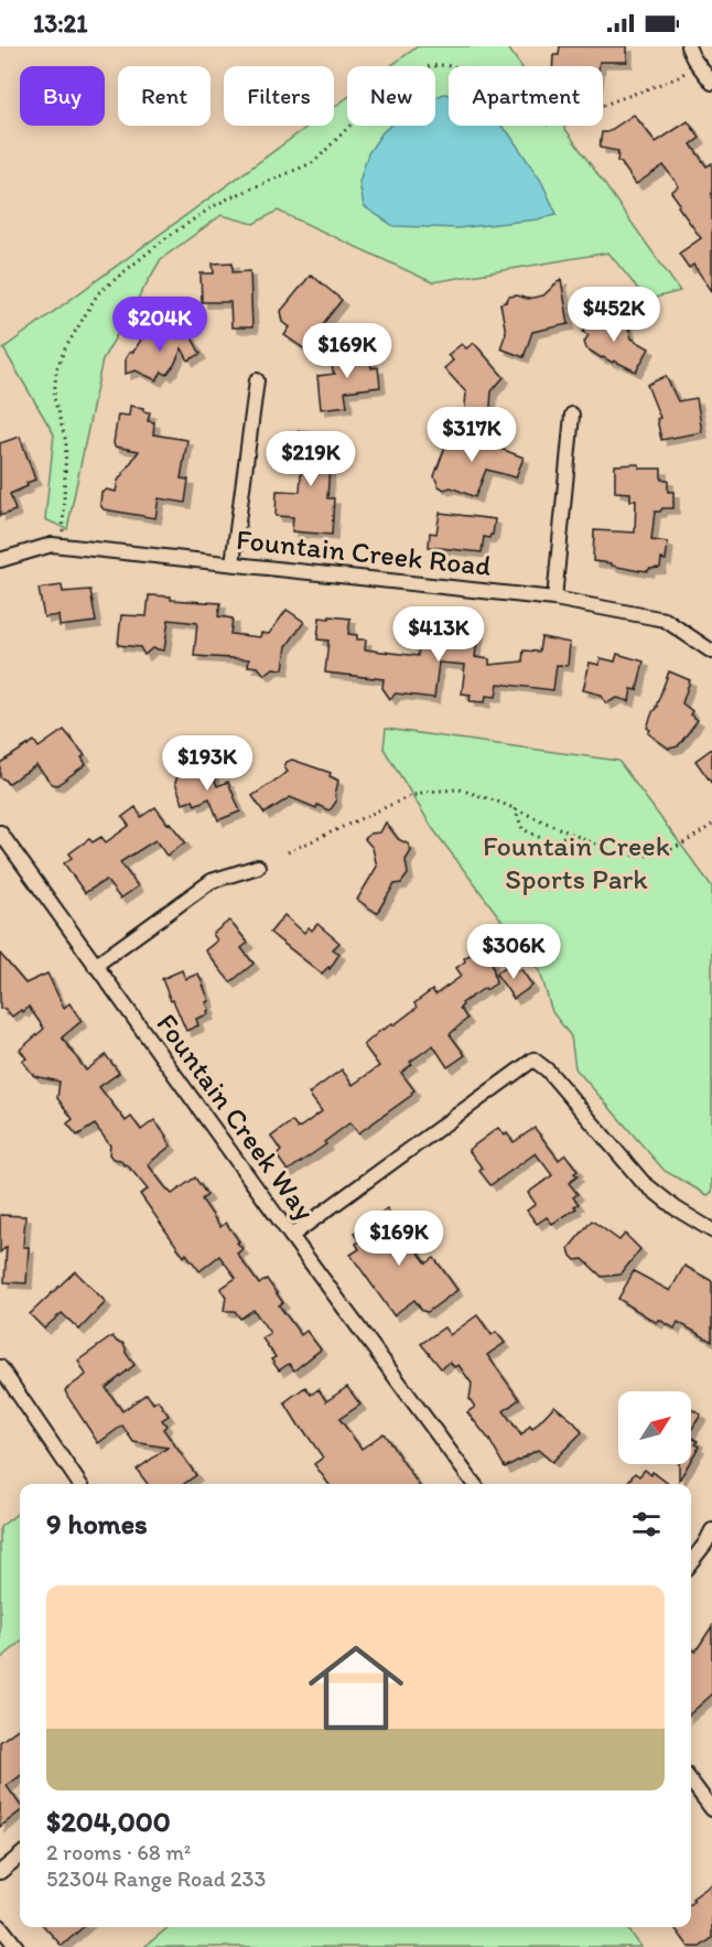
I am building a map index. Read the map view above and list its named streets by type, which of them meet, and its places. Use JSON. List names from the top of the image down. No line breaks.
{"streets":{"street":["Fountain Creek Road","Fountain Creek Way"]},"parks":["Fountain Creek Sports Park"],"north":"top right","page":{"status":"13:21","chip":["Buy","Rent","Filters","New","Apartment"],"price":["$452K","$204K","$169K","$317K","$219K","$413K","$193K","$306K","$169K"],"heading":"9 homes","list":[{"name":"$204,000","note":"2 rooms · 68 m² · 52304 Range Road 233"}]}}
